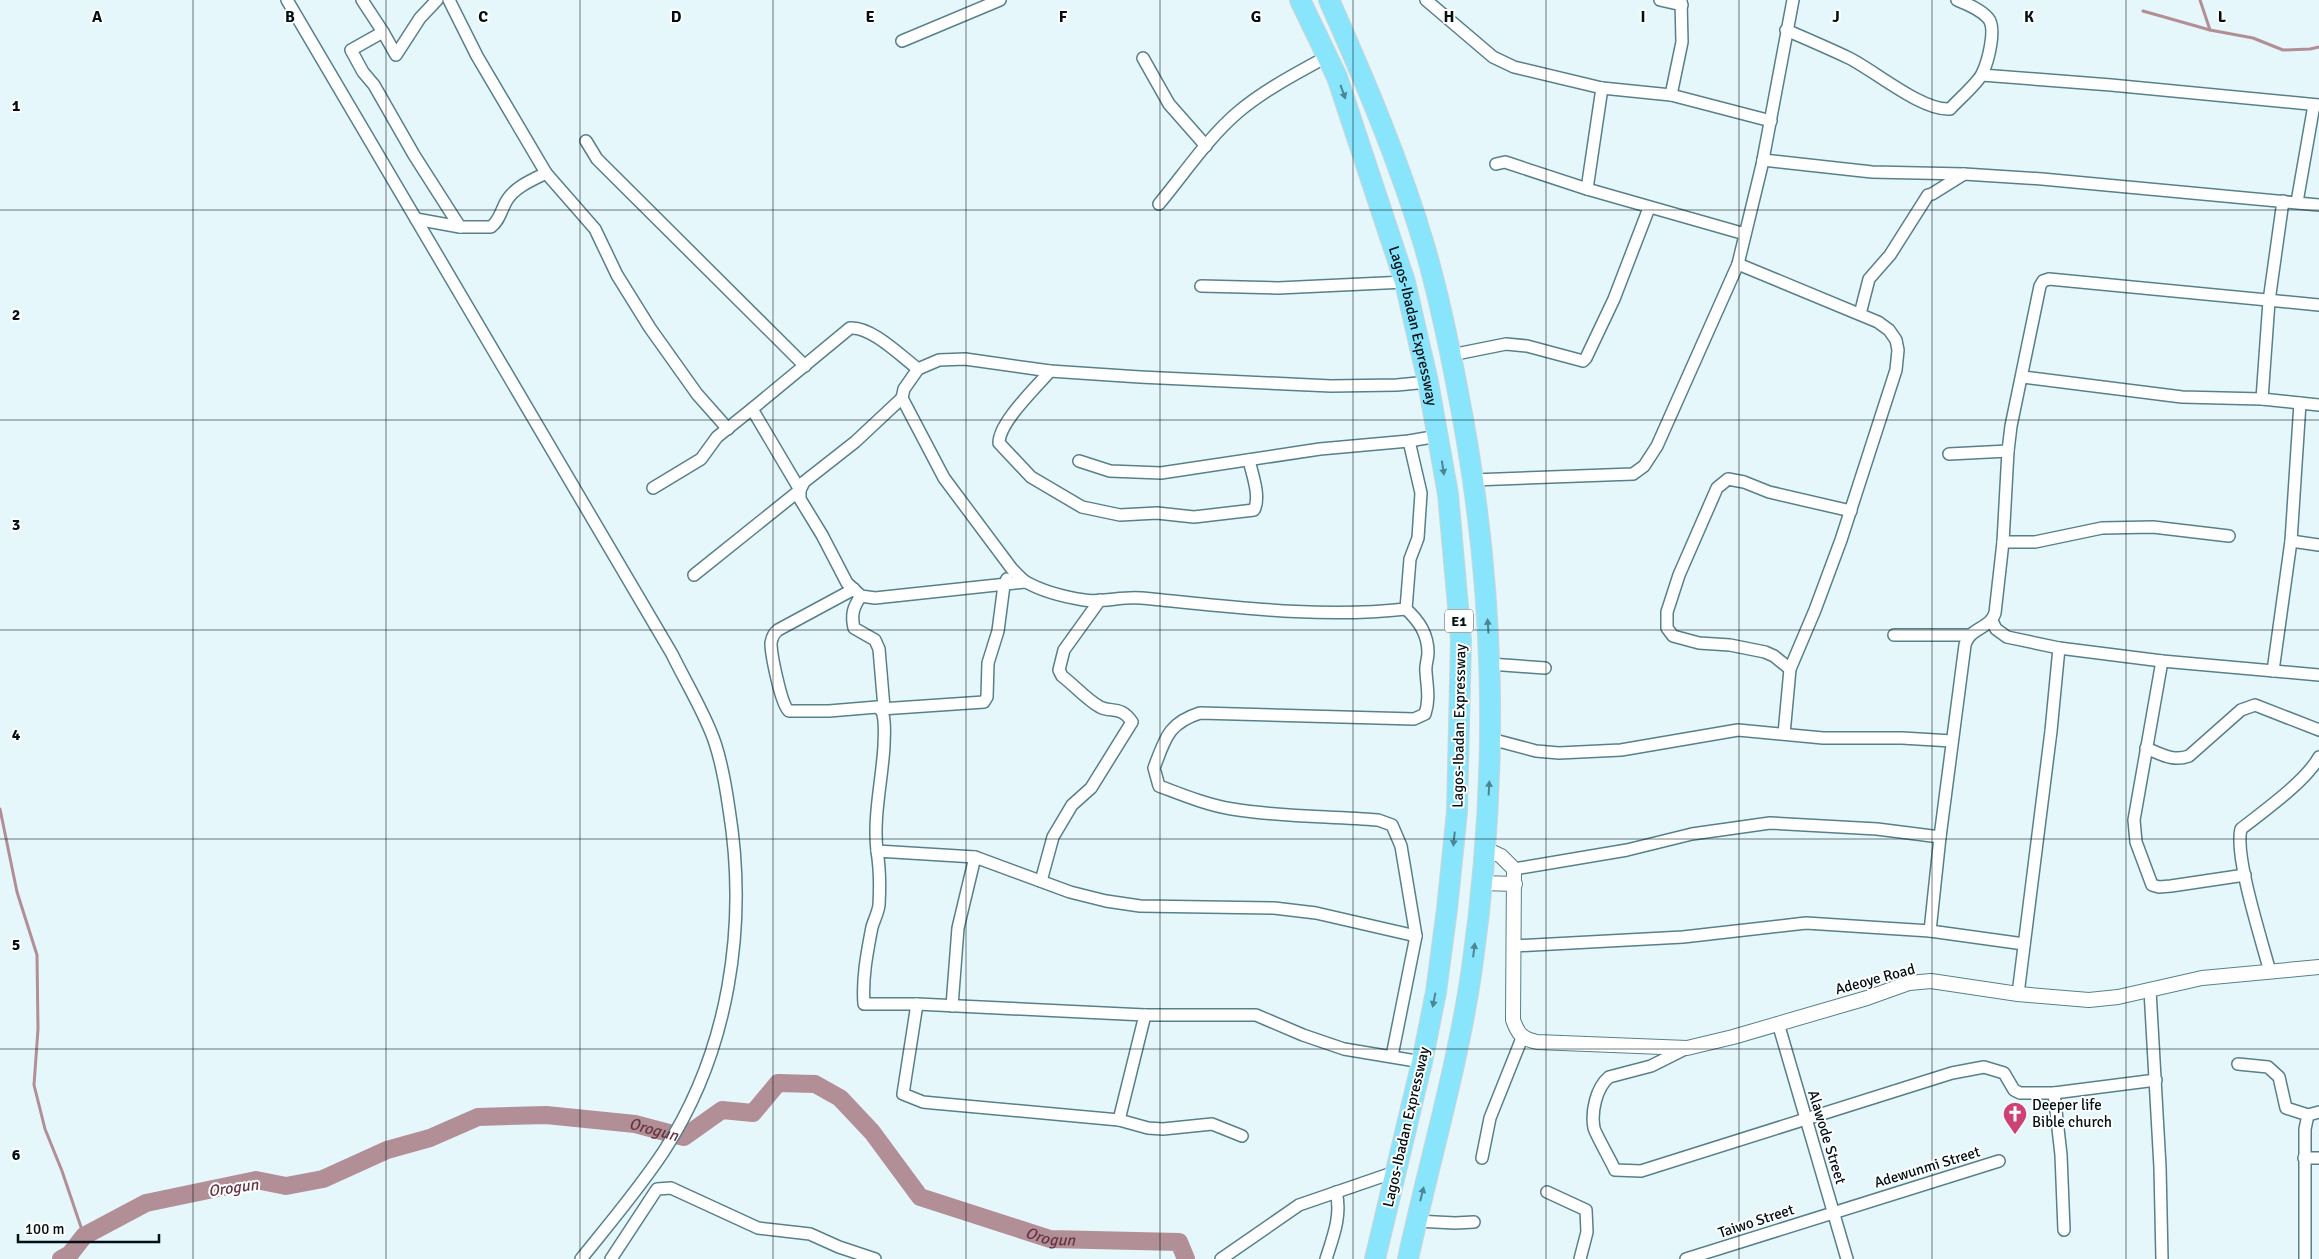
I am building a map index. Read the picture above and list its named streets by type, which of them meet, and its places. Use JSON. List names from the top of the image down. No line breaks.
{"streets":{"highway":["Lagos-Ibadan Expressway","E1"],"street":["Adeoye Road","Alawode Street","Adewunmi Street","Taiwo Street"]},"crossings":[["Adeoye Road","Alawode Street"],["Alawode Street","Adewunmi Street"],["Alawode Street","Taiwo Street"],["Adewunmi Street","Taiwo Street"]],"water":["Orogun"],"places":{"church":["Deeper life Bible church"]},"scale_bar":"100 m","grid":{"columns":["A","B","C","D","E","F","G","H","I","J","K","L"],"rows":["1","2","3","4","5","6"]}}
